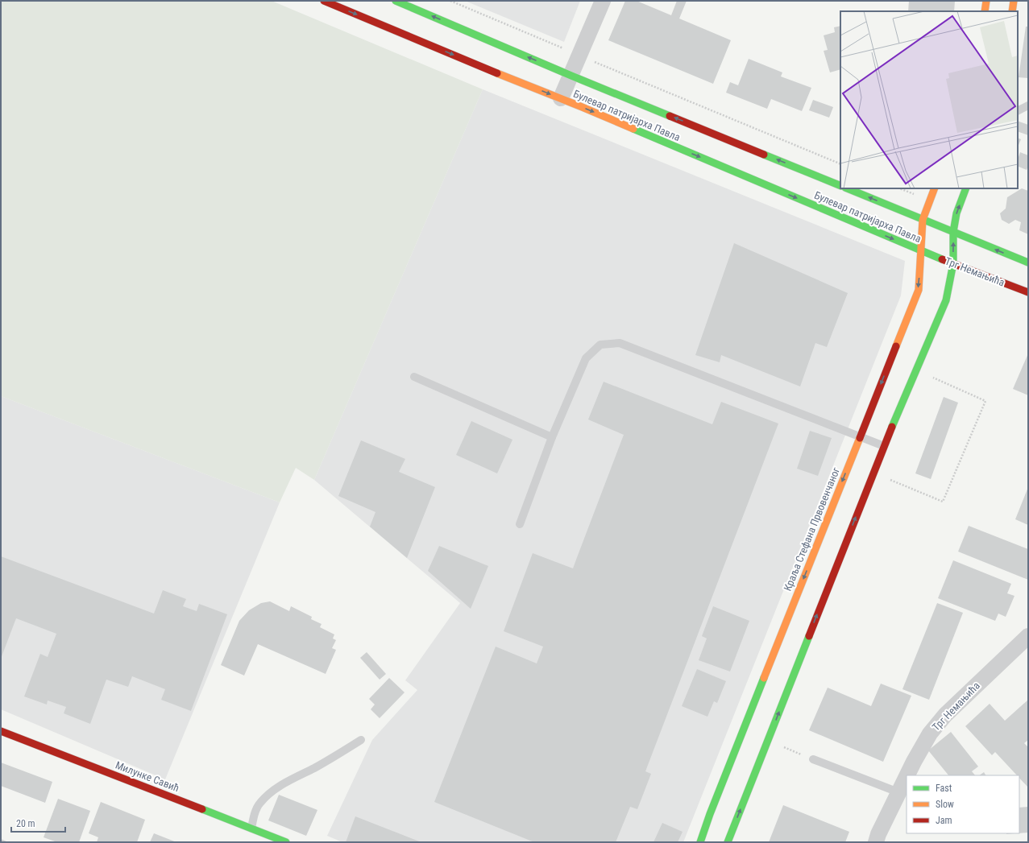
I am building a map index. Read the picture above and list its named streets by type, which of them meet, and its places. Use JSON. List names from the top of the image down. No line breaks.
{"streets":{"main road":["Булевар патријарха Павла","Трг Немањића","Краља Стефана Првовенчаног","Милунке Савић"]},"crossings":[["Булевар патријарха Павла","Трг Немањића"],["Булевар патријарха Павла","Краља Стефана Првовенчаног"],["Трг Немањића","Краља Стефана Првовенчаног"]],"legend":["Fast","Slow","Jam"],"scale_bar":"20 m"}
